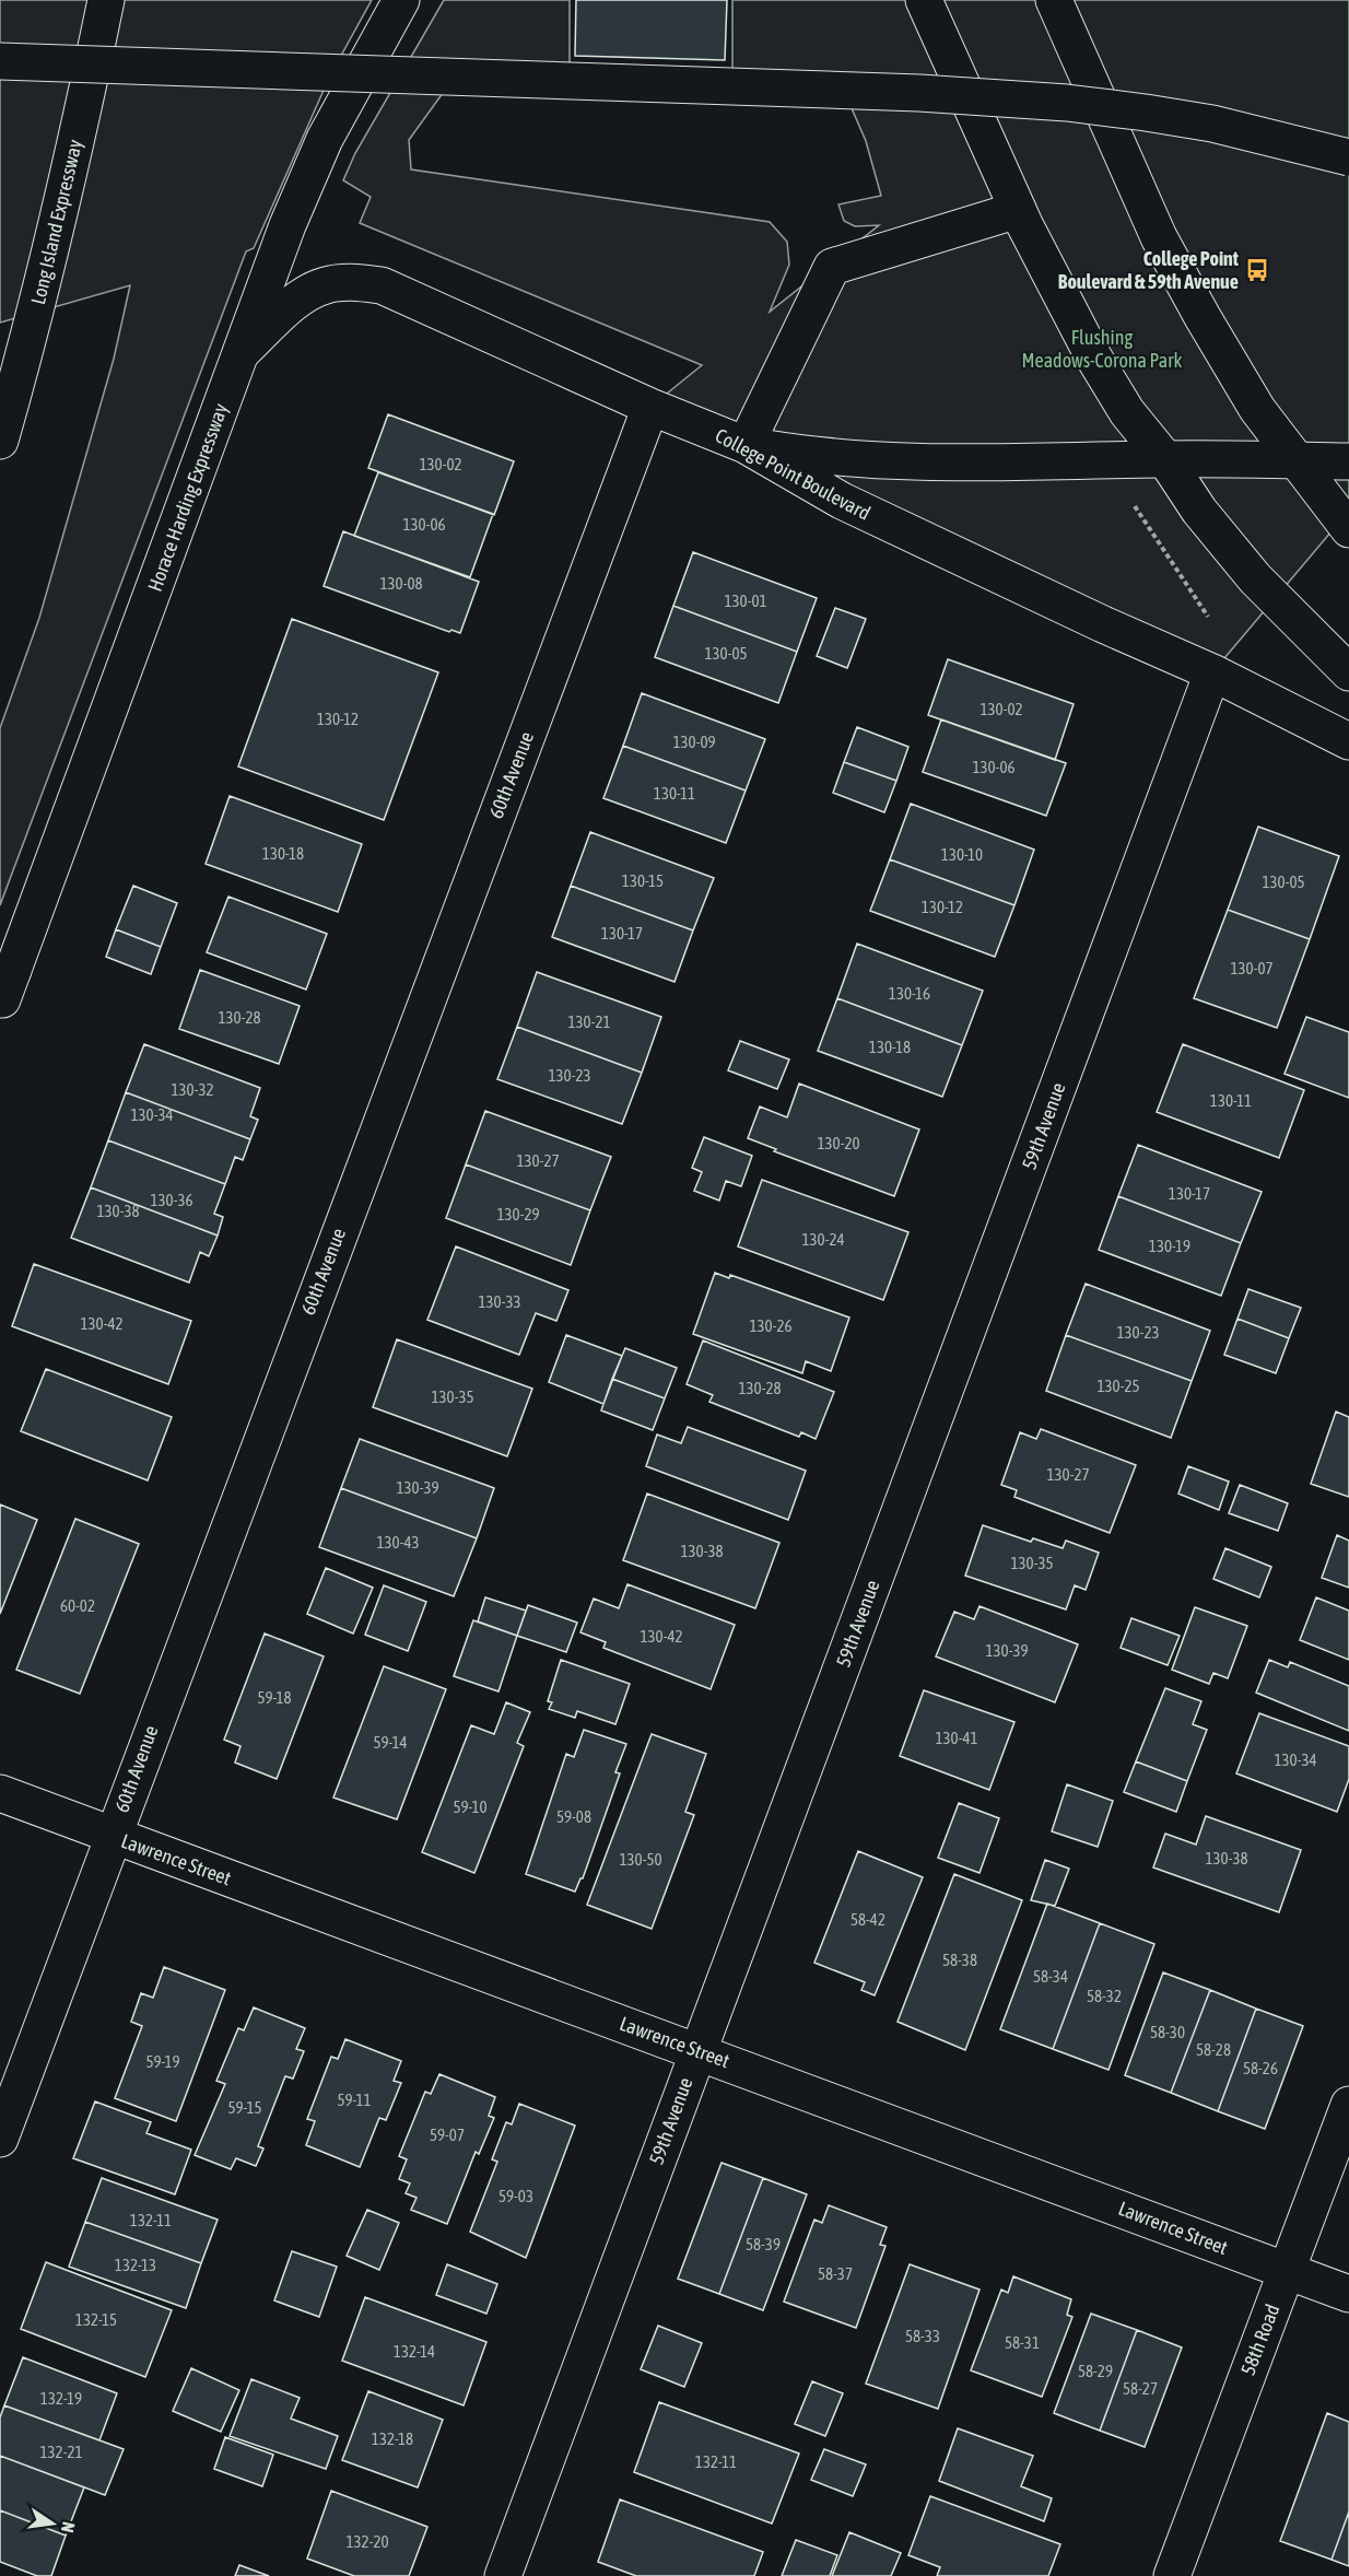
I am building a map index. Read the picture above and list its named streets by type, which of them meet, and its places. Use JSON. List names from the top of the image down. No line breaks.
{"streets":{"main road":["Long Island Expressway","College Point Boulevard","Horace Harding Expressway","60th Avenue","59th Avenue","Lawrence Street","58th Road"]},"crossings":[["College Point Boulevard","Horace Harding Expressway"],["College Point Boulevard","60th Avenue"],["College Point Boulevard","59th Avenue"],["60th Avenue","Lawrence Street"],["59th Avenue","Lawrence Street"],["Lawrence Street","58th Road"]],"parks":["Flushing Meadows-Corona Park"],"places":{"bus stop":["College Point Boulevard & 59th Avenue"]},"house_numbers":["130-02","130-06","130-08","130-01","130-05","130-02","130-12","130-09","130-06","130-11","130-18","130-10","130-15","130-05","130-12","130-17","130-07","130-16","130-28","130-21","130-18","130-23","130-32","130-11","130-34","130-20","130-27","130-17","130-36","130-38","130-29","130-24","130-19","130-33","130-42","130-26","130-23","130-25","130-28","130-35","130-27","130-39","130-43","130-38","130-35","60-02","130-42","130-39","59-18","130-41","59-14","130-34","59-10","59-08","130-38","130-50","58-42","58-38","58-34","58-32","58-30","58-28","59-19","58-26","59-11","59-15","59-07","59-03","132-11","58-39","132-13","58-37","132-15","58-33","58-31","132-14","58-29","58-27","132-19","132-18","132-21","132-11","132-20"],"north":"right"}
